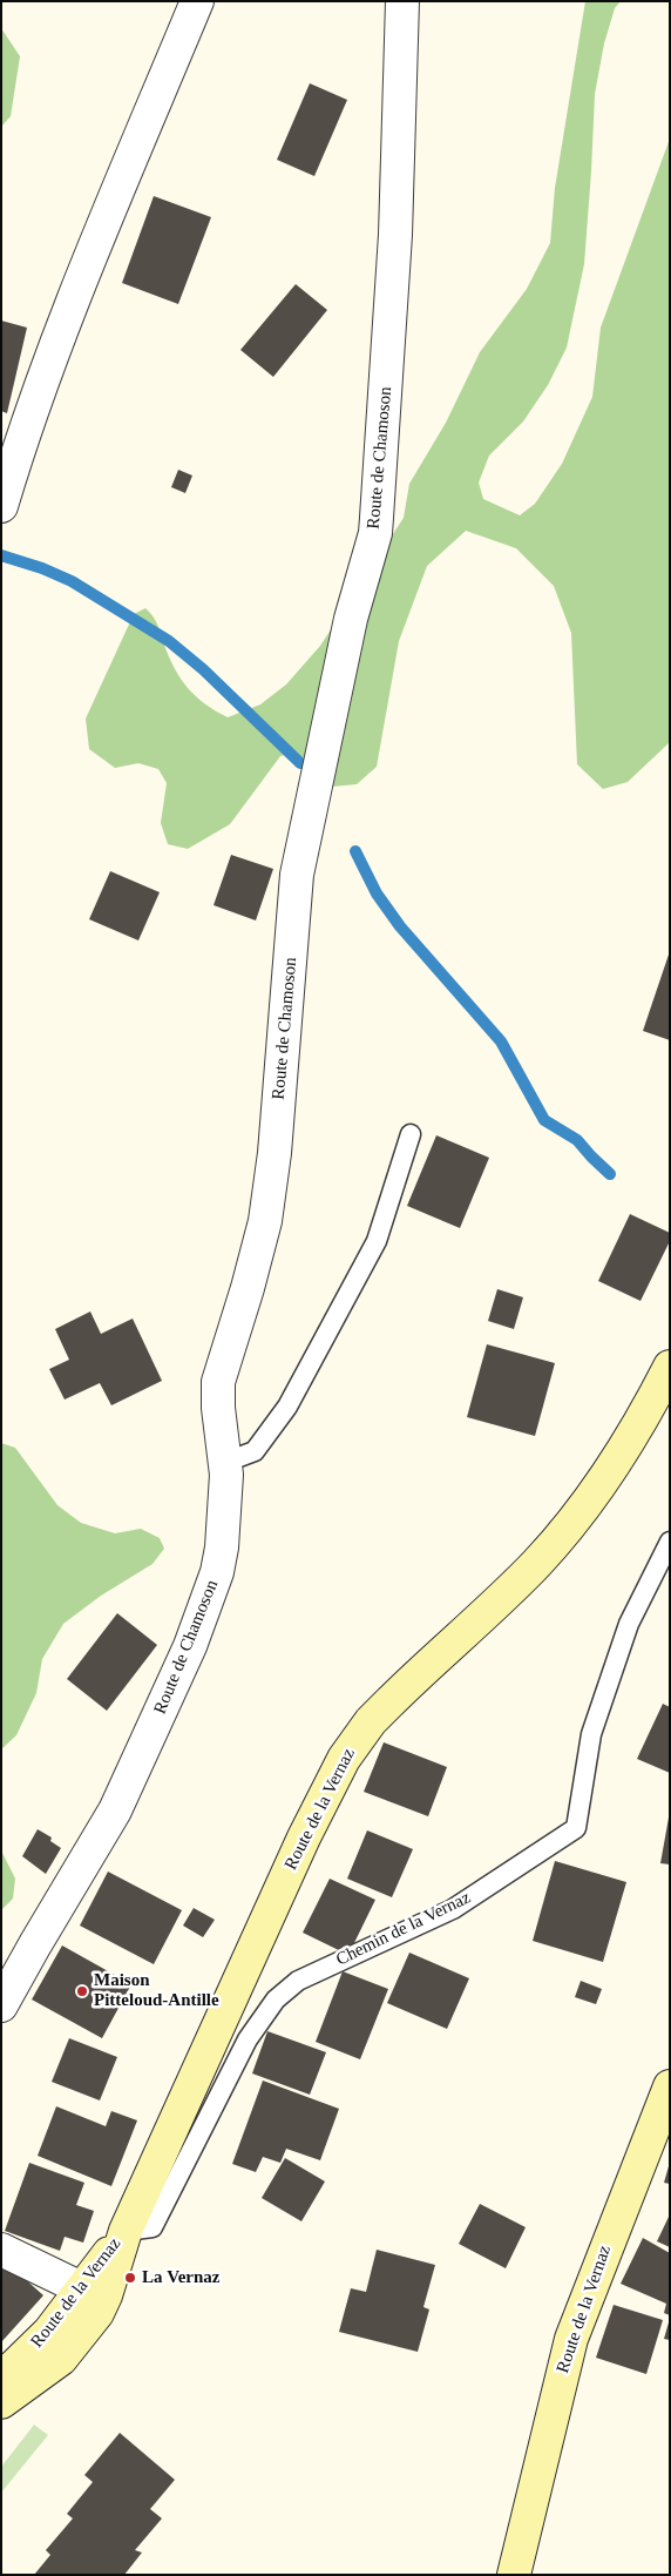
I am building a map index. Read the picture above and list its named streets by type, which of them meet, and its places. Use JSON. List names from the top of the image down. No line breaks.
{"streets":{"street":["Route de Chamoson","Route de la Vernaz"],"lane":["Chemin de la Vernaz"]},"crossings":[["Route de la Vernaz","Chemin de la Vernaz"]],"places":["Maison Pitteloud-Antille","La Vernaz"]}
